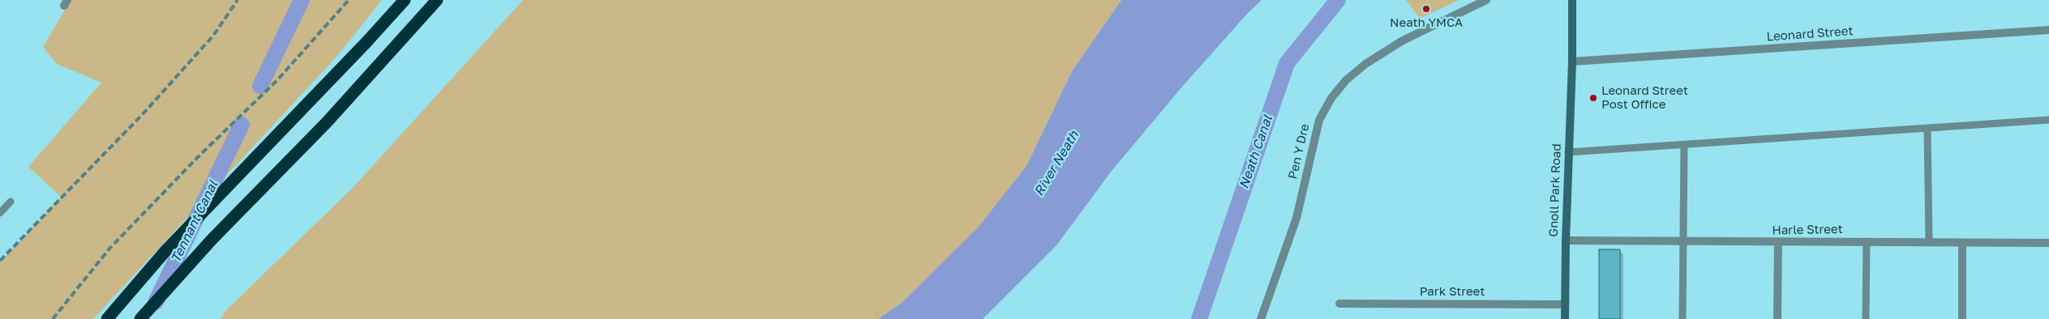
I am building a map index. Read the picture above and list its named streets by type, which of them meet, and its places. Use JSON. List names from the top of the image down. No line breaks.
{"streets":{"main road":["Gnoll Park Road"],"street":["Leonard Street","Pen Y Dre","Harle Street","Park Street"]},"crossings":[["Leonard Street","Gnoll Park Road"],["Gnoll Park Road","Harle Street"],["Gnoll Park Road","Park Street"]],"water":["Neath Canal","River Neath","Tennant Canal"],"places":["Neath YMCA","Leonard Street Post Office"]}
